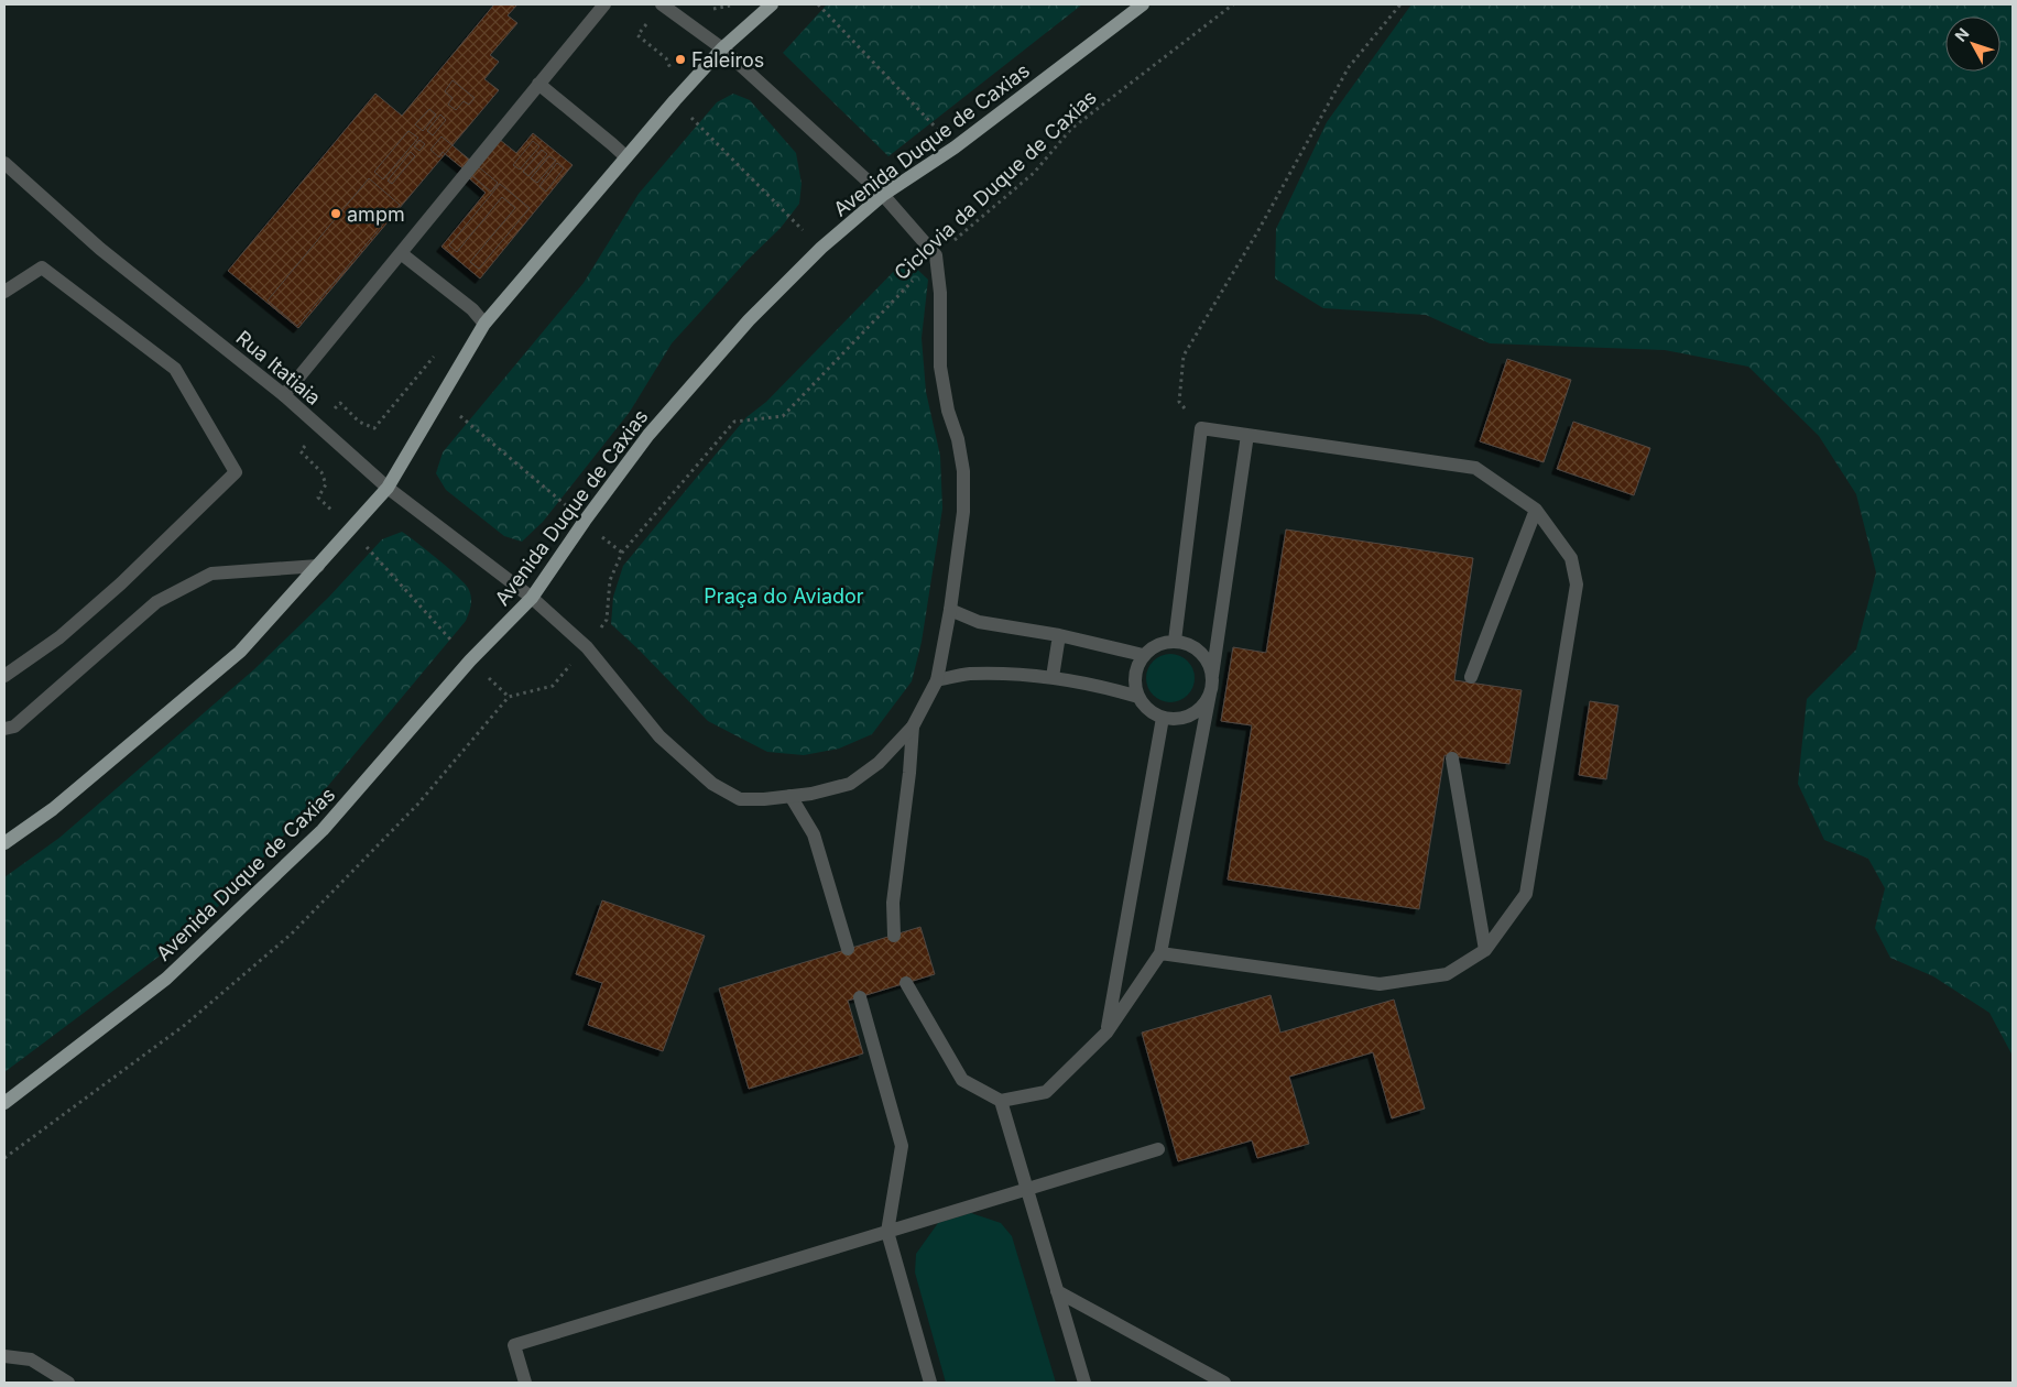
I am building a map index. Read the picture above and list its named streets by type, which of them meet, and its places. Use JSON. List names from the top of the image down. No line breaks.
{"streets":{"main road":["Avenida Duque de Caxias"],"street":["Rua Itatiaia"],"path":["Ciclovia da Duque de Caxias"]},"crossings":[["Avenida Duque de Caxias","Rua Itatiaia"],["Ciclovia da Duque de Caxias","Rua Itatiaia"]],"parks":["Praça do Aviador"],"places":["Faleiros","ampm"],"north":"top left"}
